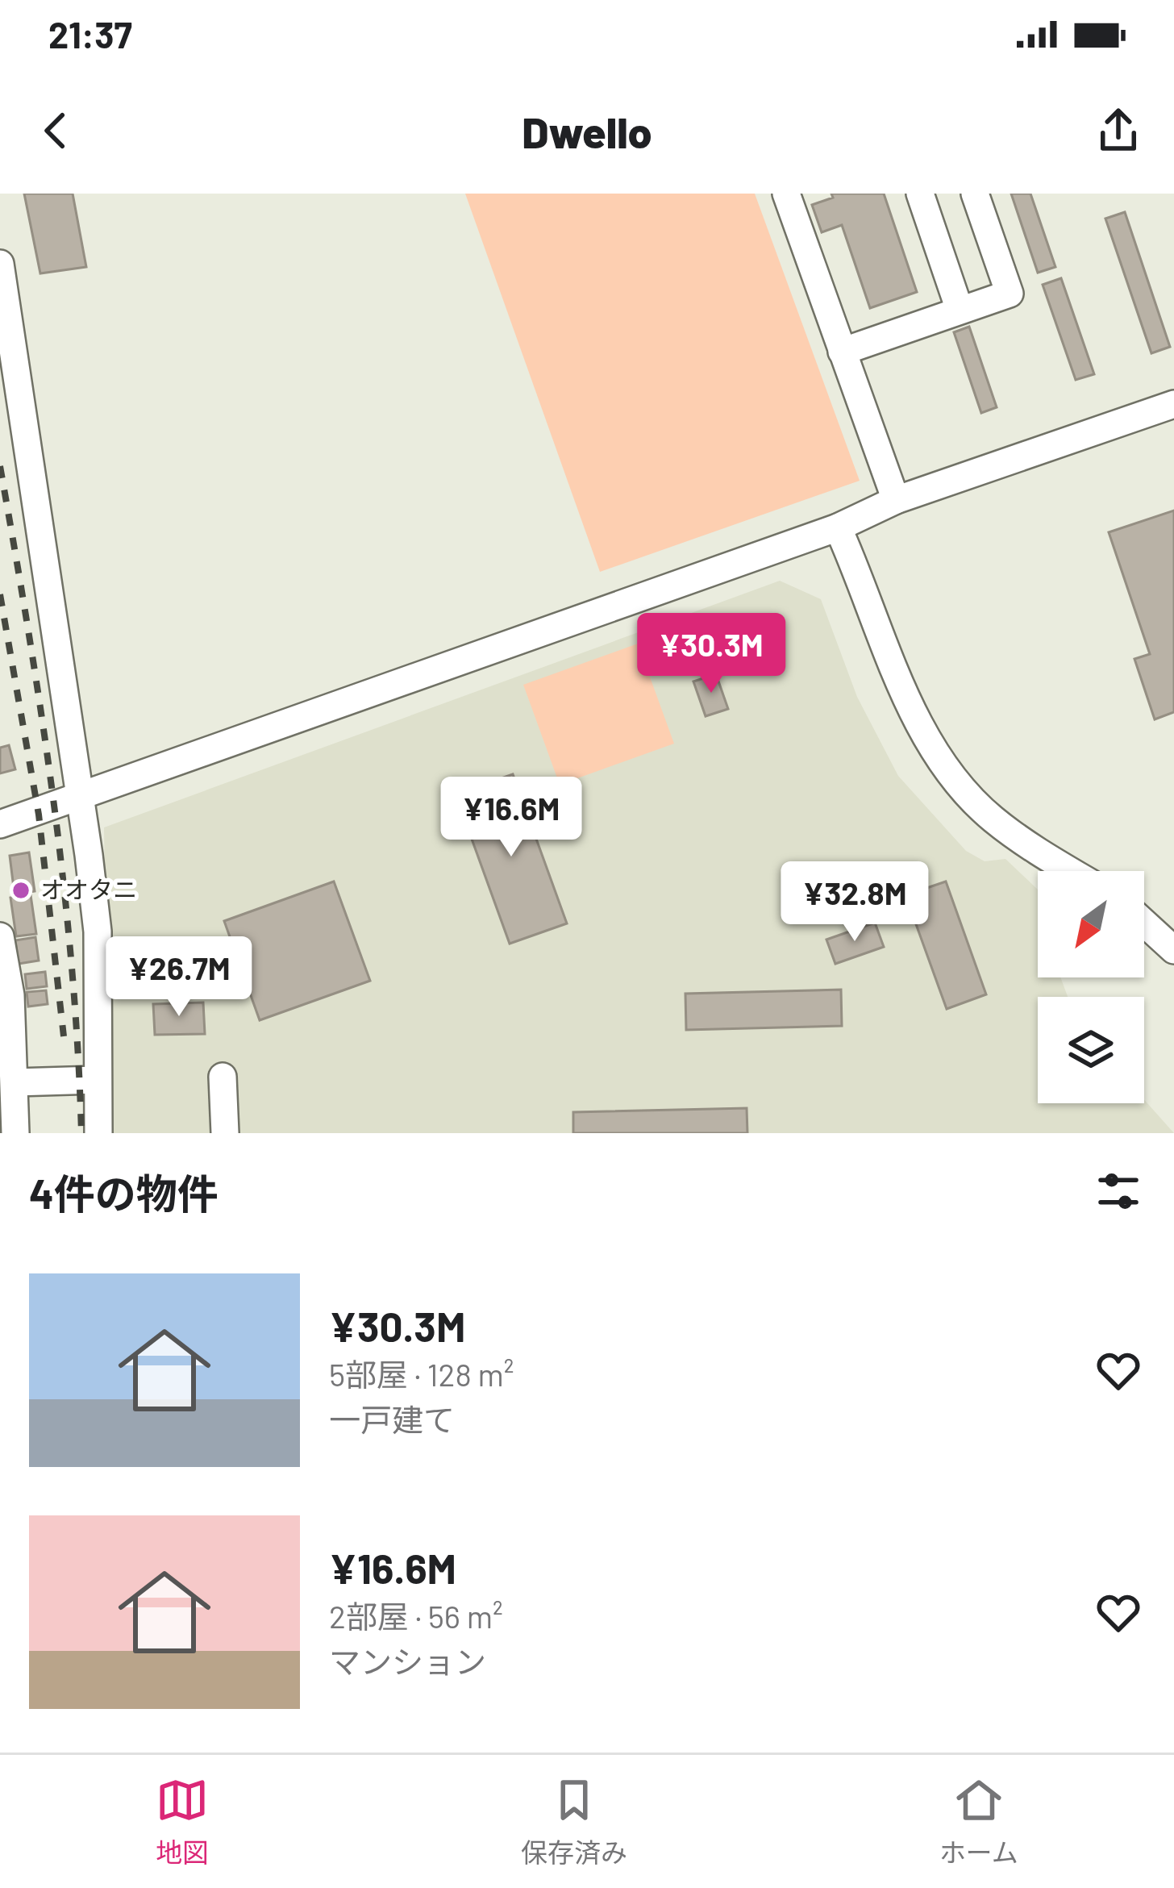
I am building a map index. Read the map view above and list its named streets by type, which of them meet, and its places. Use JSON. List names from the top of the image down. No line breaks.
{"places":["オオタニ"],"north":"bottom left","page":{"status":"21:37","header":"Dwello","price":["¥30.3M","¥16.6M","¥32.8M","¥26.7M"],"heading":"4件の物件","list":[{"name":"¥30.3M","note":"5部屋 · 128 m² · 一戸建て"},{"name":"¥16.6M","note":"2部屋 · 56 m² · マンション"}],"tabs":["地図","保存済み","ホーム"]}}
